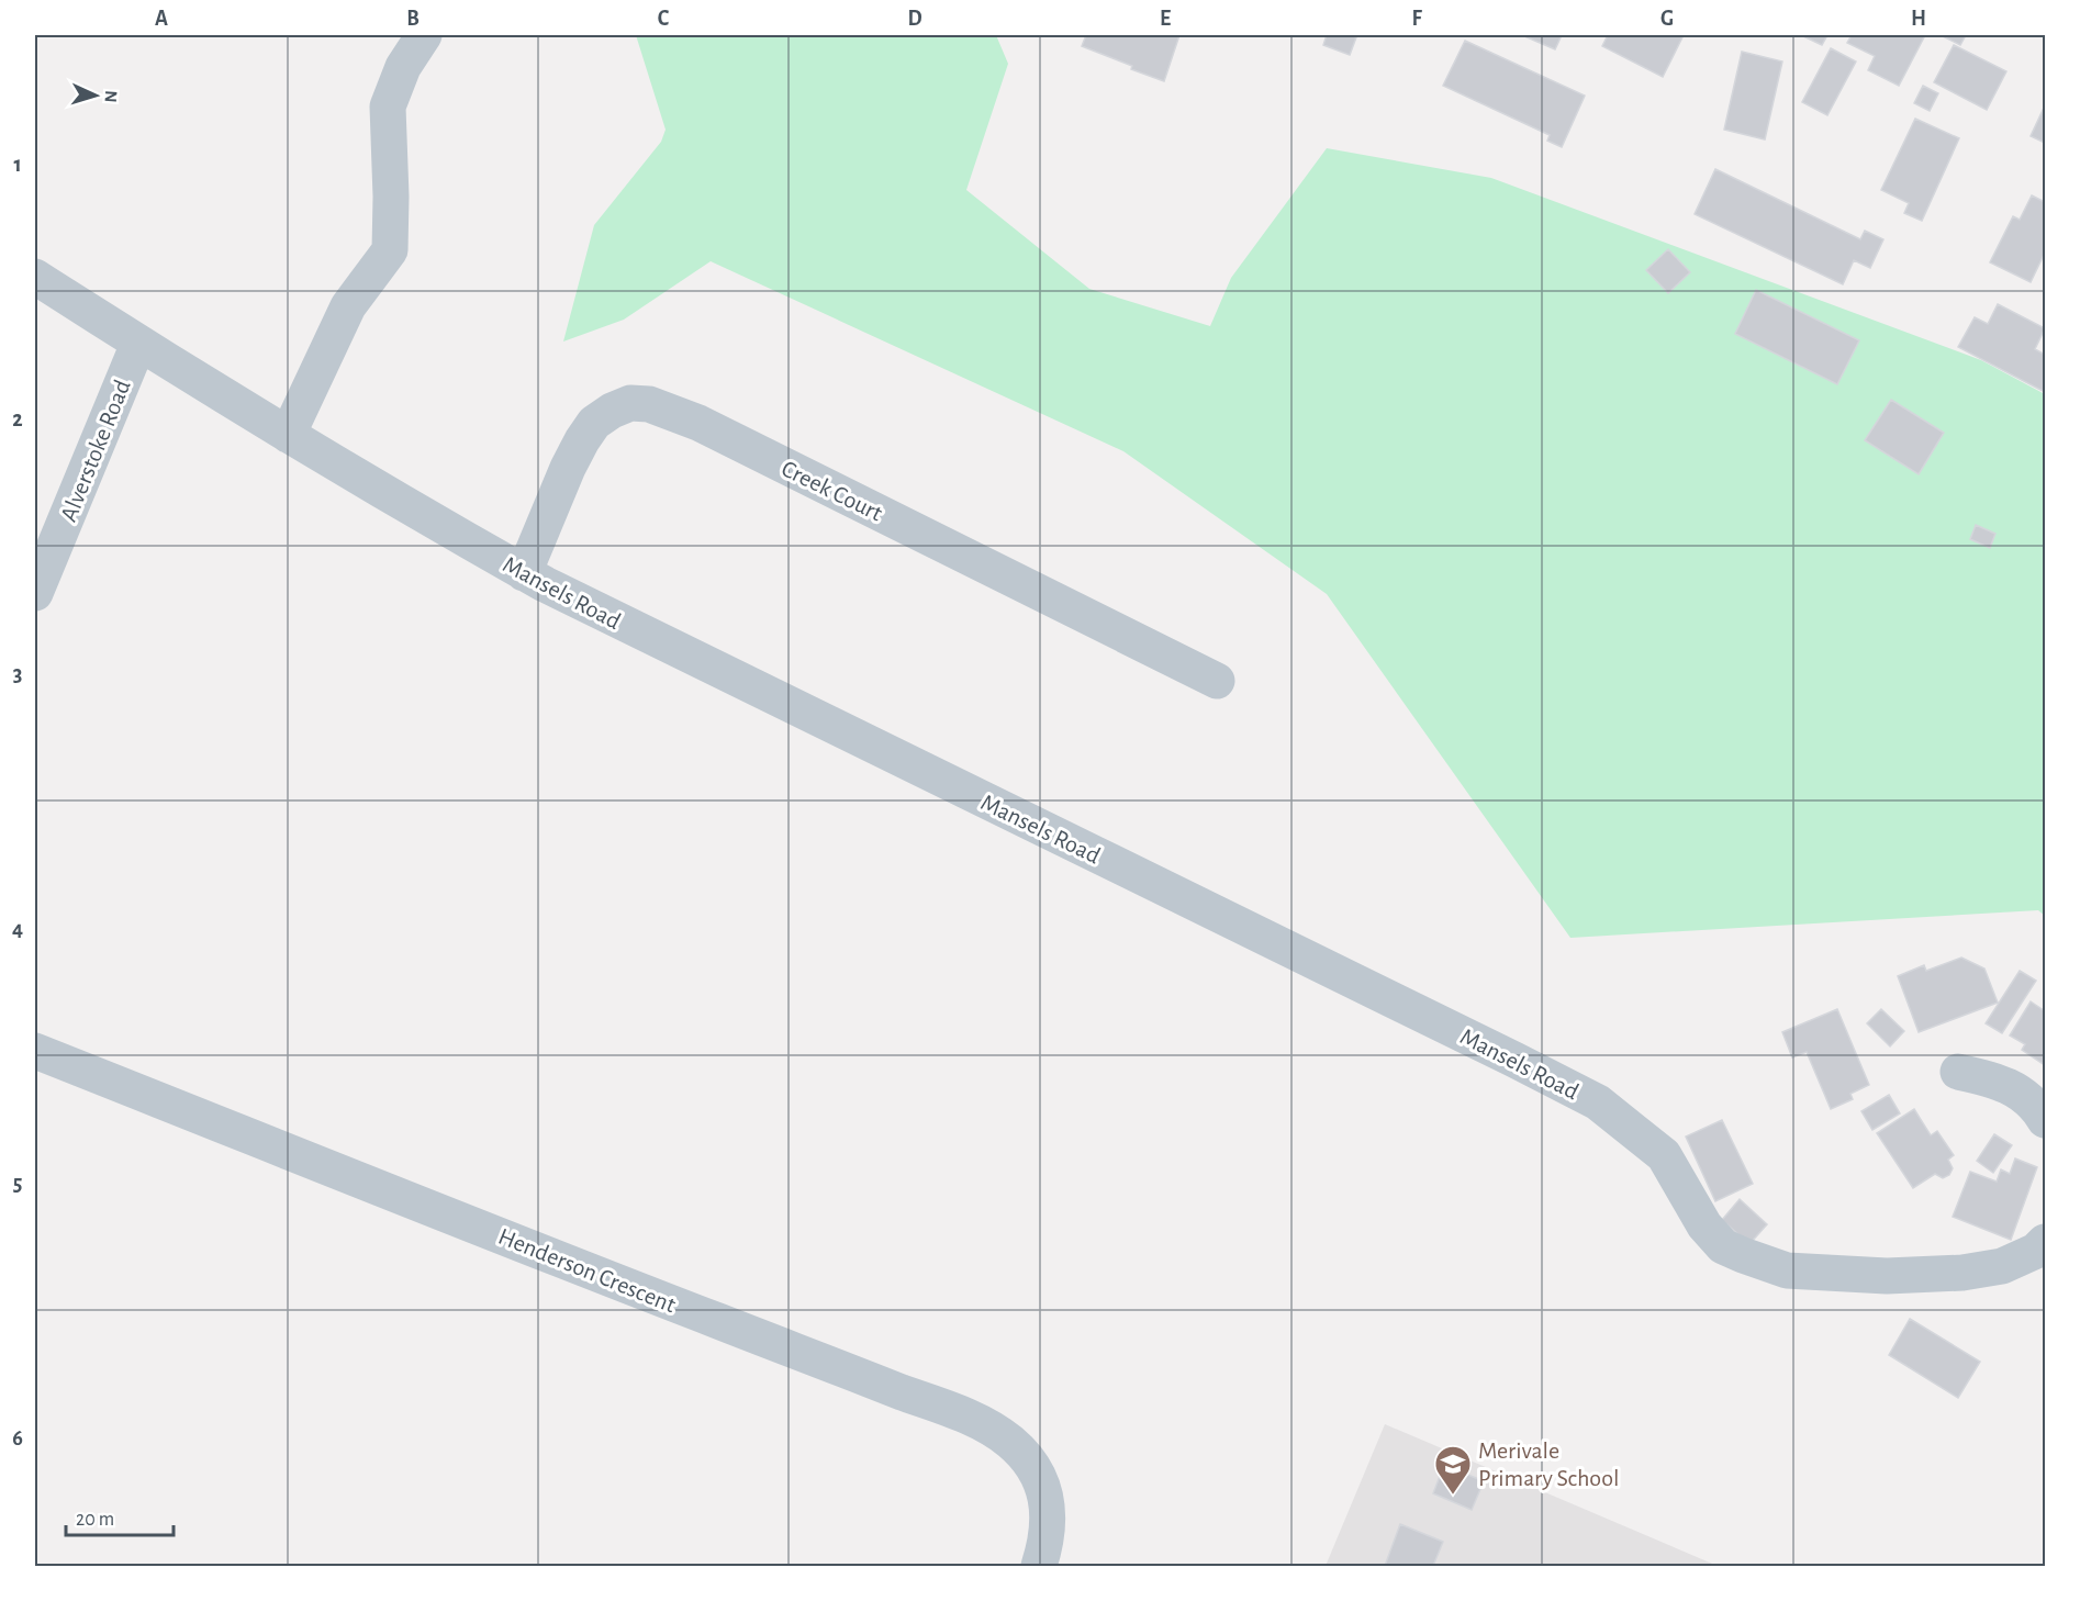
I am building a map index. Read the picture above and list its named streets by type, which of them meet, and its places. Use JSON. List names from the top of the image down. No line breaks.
{"streets":{"street":["Alverstoke Road","Creek Court","Mansels Road","Henderson Crescent"]},"crossings":[["Alverstoke Road","Mansels Road"],["Creek Court","Mansels Road"]],"places":{"school or university":["Merivale Primary School"]},"scale_bar":"20 m","north":"right","grid":{"columns":["A","B","C","D","E","F","G","H"],"rows":["1","2","3","4","5","6"]}}
